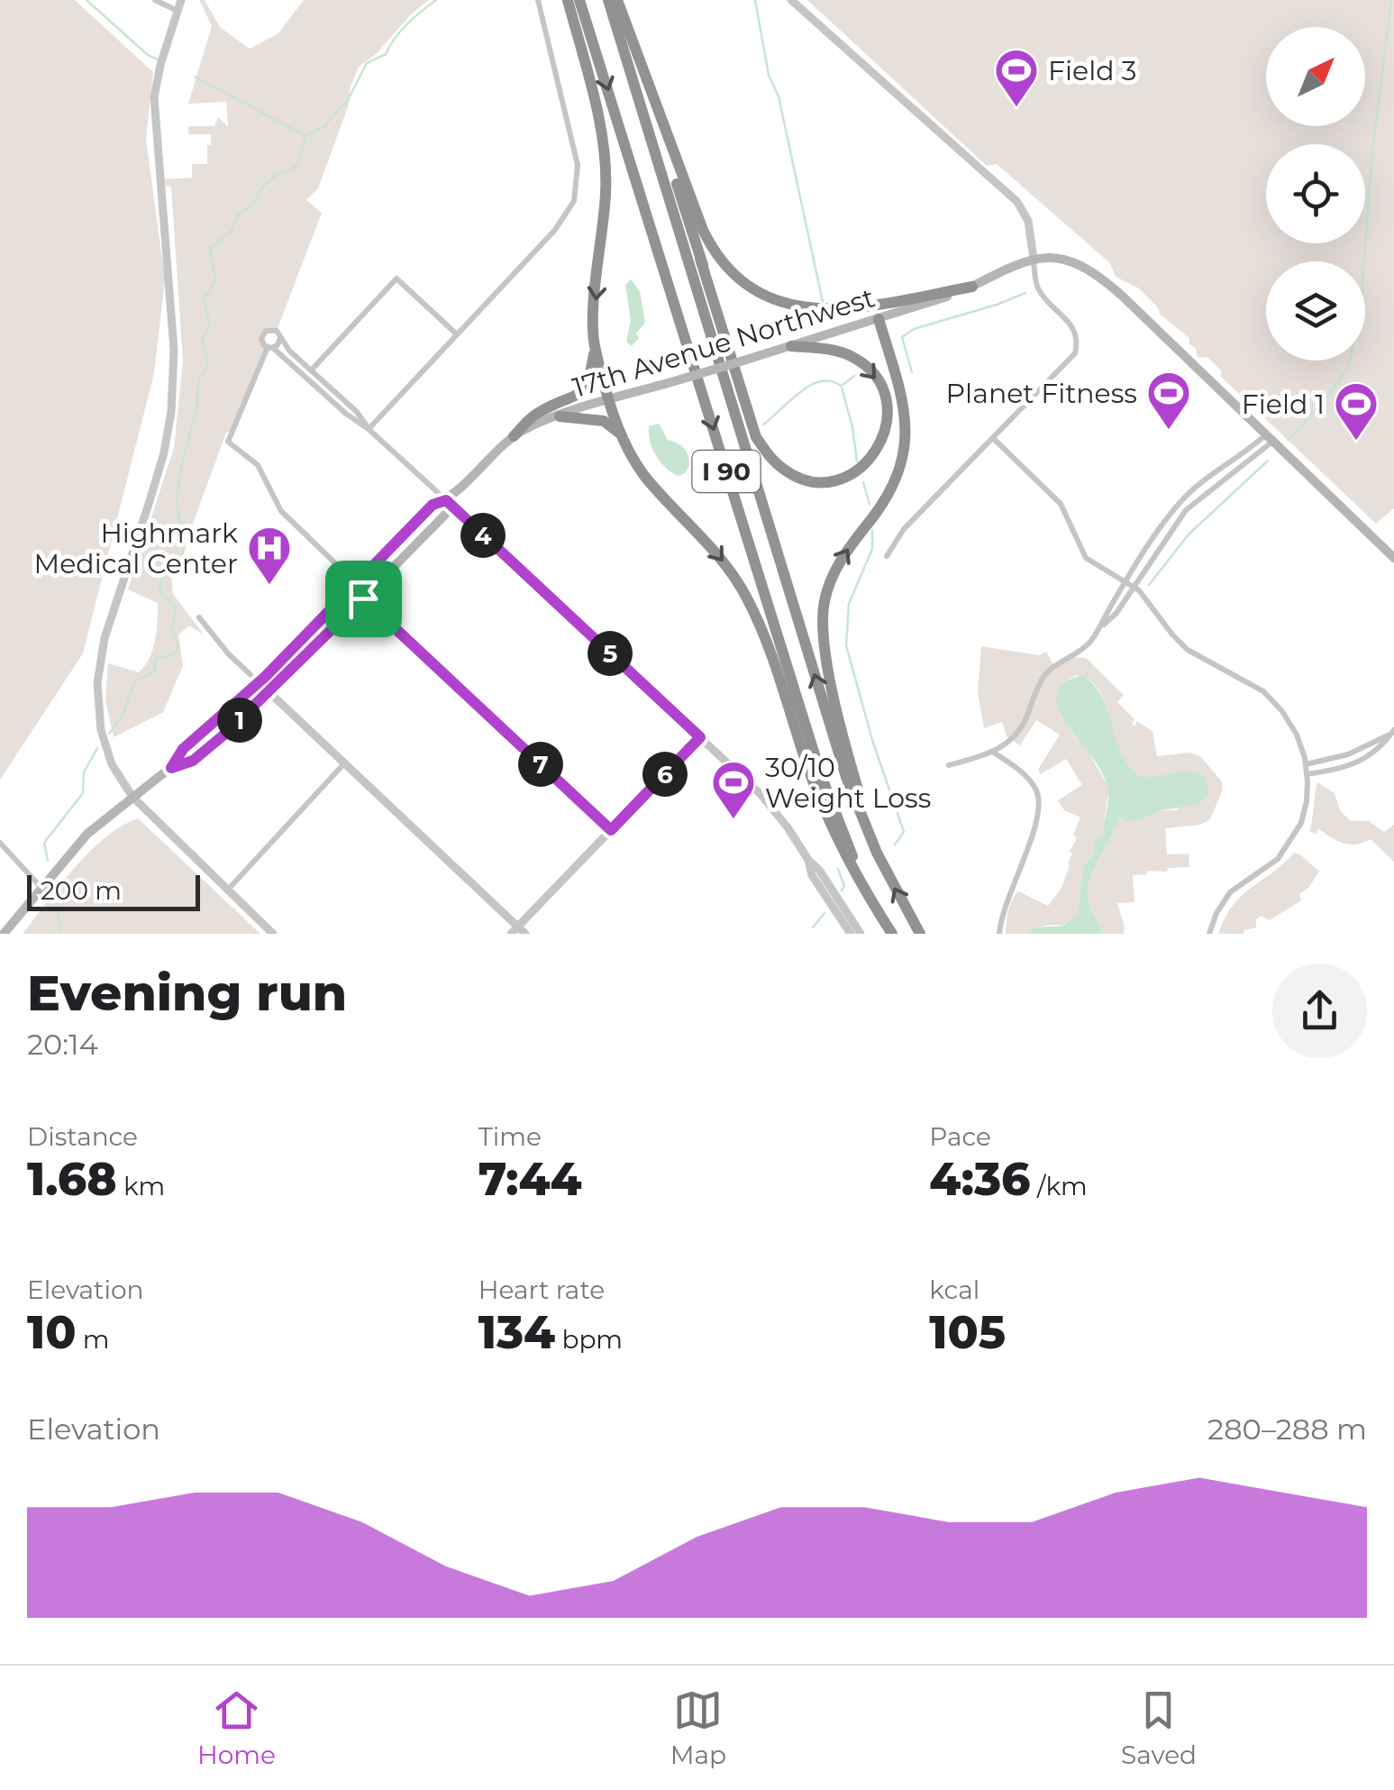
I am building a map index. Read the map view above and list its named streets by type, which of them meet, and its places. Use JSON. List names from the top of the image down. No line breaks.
{"streets":{"highway":["I 90"],"main road":["17th Avenue Northwest"]},"places":{"sports":["Field 3","Planet Fitness","Field 1","30/10 Weight Loss"],"hospital":["Highmark Medical Center"]},"scale_bar":"200 m","north":"top right","page":{"pins":["4","5","1","7","6"],"scale":"200 m","heading":["Evening run","20:14"],"stats":[["Distance","1.68 km"],["Time","7:44"],["Pace","4:36 /km"],["Elevation","10 m"],["Heart rate","134 bpm"],["kcal","105"]],"chart":["Elevation","280–288 m"],"tabs":["Home","Map","Saved"]}}
